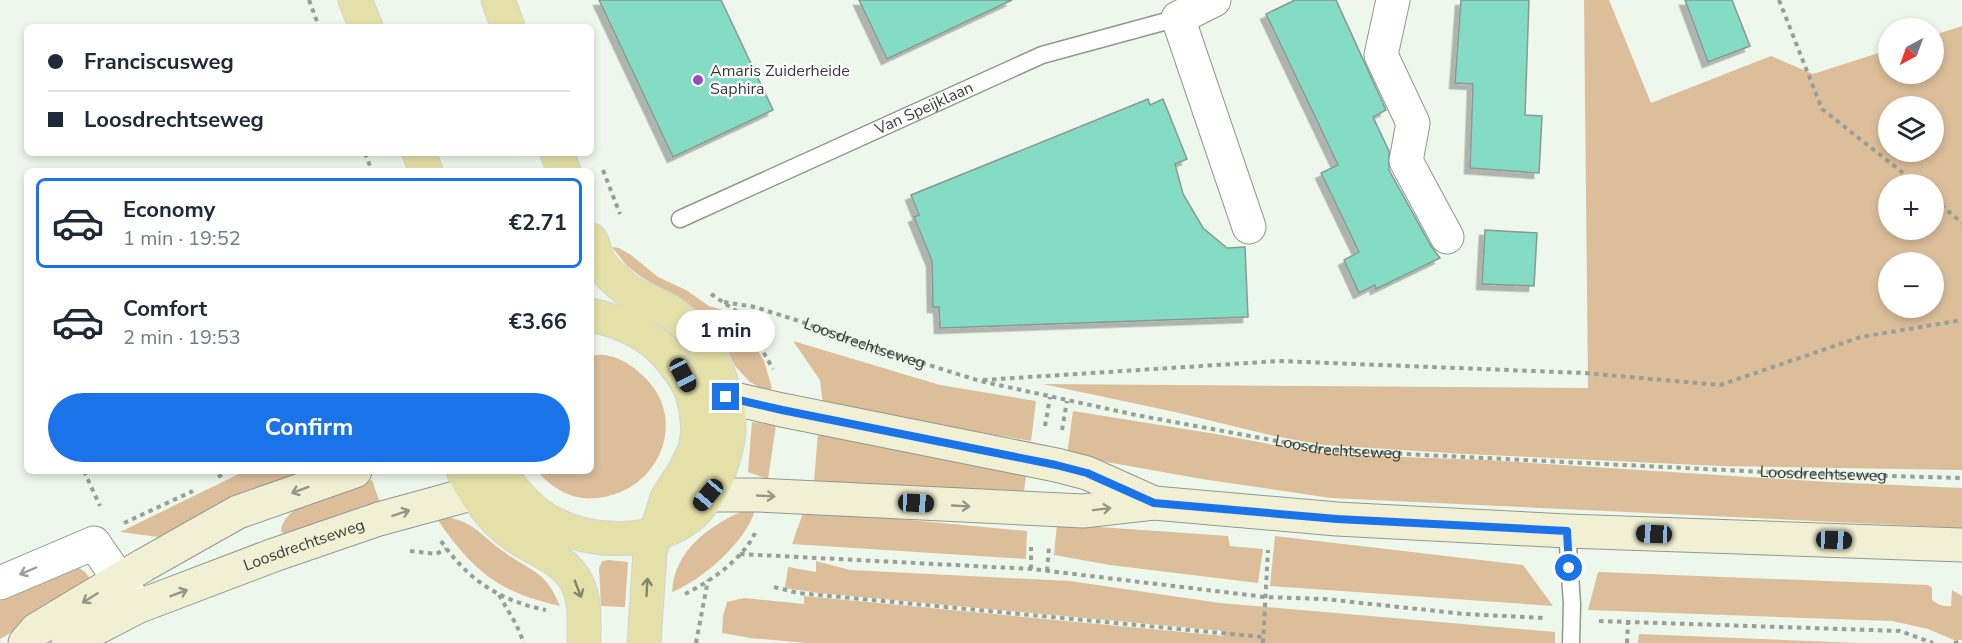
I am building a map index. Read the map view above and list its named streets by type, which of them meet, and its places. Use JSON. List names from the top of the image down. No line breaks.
{"streets":{"main road":["Loosdrechtseweg"],"street":["Van Speijklaan"]},"places":["Amaris Zuiderheide Saphira"],"north":"bottom left","page":{"map_buttons":["+","−"],"banner":["Franciscusweg","Loosdrechtseweg"],"list":[{"name":"Economy","note":"1 min · 19:52","value":"€2.71"},{"name":"Comfort","note":"2 min · 19:53","value":"€3.66"}],"bubble":"1 min","buttons":"Confirm"}}
